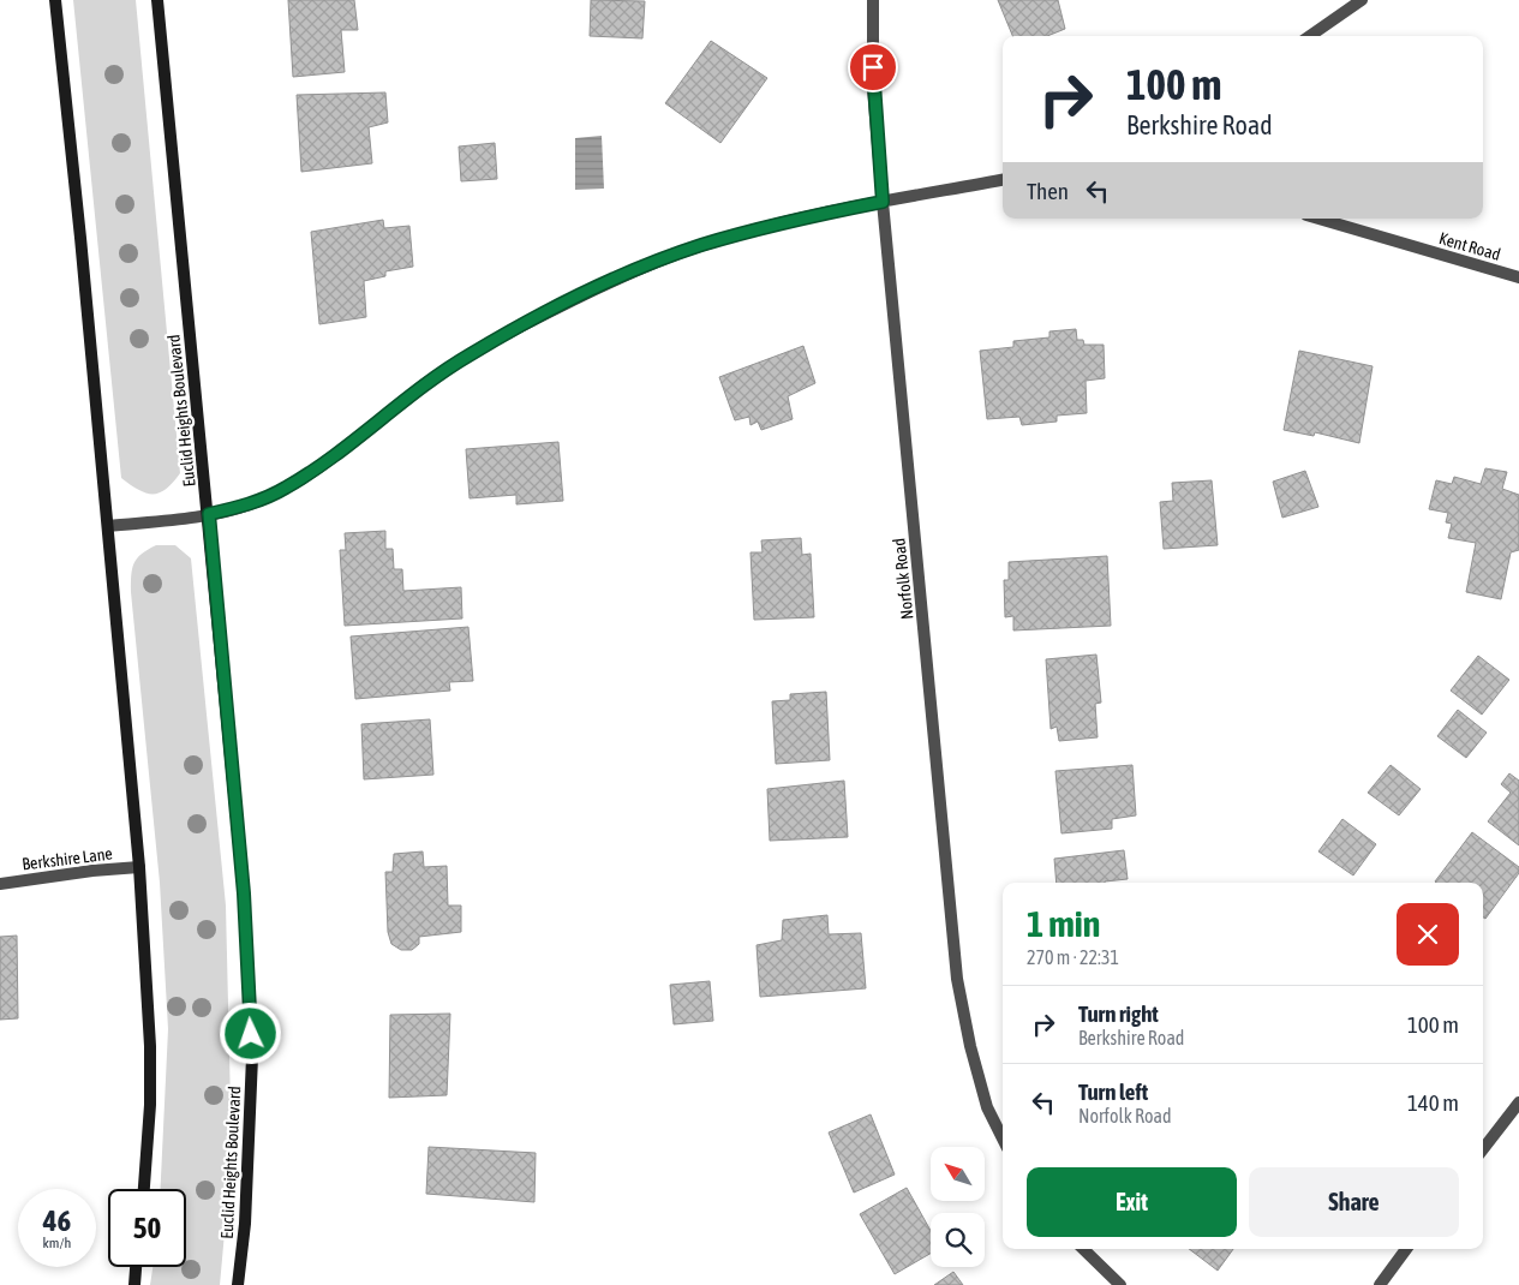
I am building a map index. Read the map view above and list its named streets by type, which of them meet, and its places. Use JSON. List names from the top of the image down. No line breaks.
{"streets":{"main road":["Euclid Heights Boulevard"],"street":["Kent Road","Norfolk Road","Berkshire Lane"]},"north":"top left","page":{"turn":["100 m","Berkshire Road"],"then":"Then","heading":["1 min","270 m · 22:31"],"list":[{"name":"Turn right","note":"Berkshire Road","value":"100 m"},{"name":"Turn left","note":"Norfolk Road","value":"140 m"}],"buttons":["Exit","Share"],"speed":"46 km/h","limit":"50"}}
